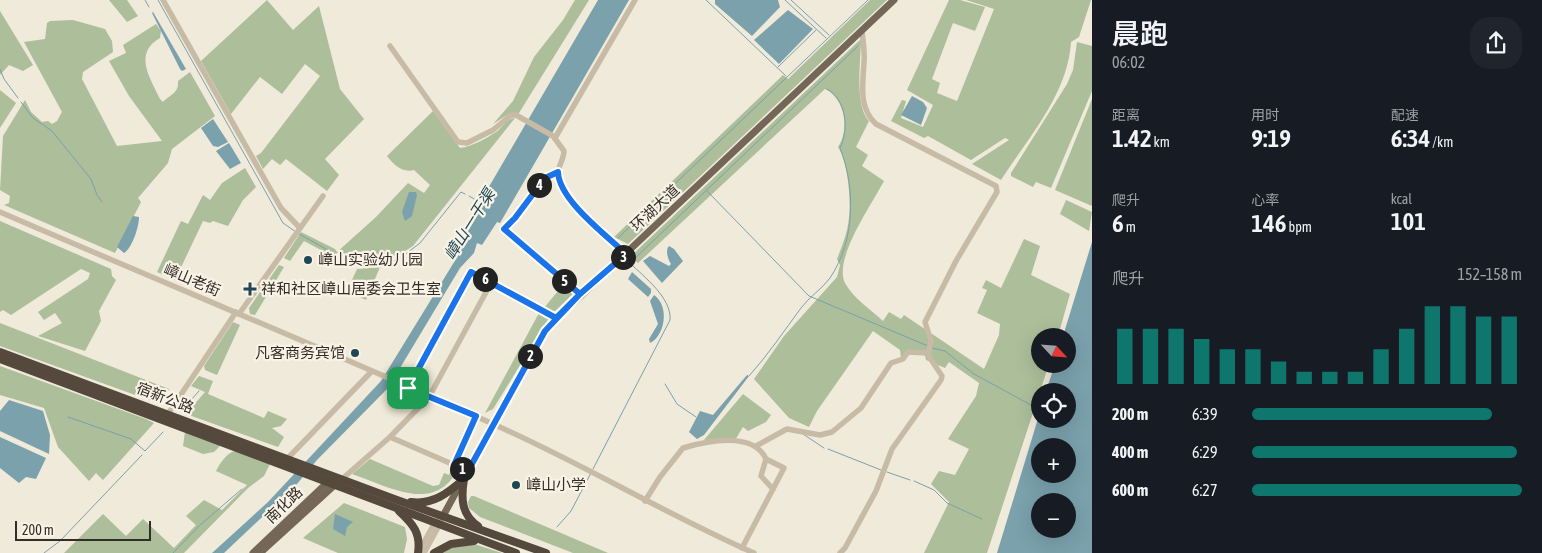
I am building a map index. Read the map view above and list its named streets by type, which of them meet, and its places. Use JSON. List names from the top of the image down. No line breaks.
{"streets":{"highway":["宿新公路"],"main road":["环湖大道","南化路"],"street":["嶂山老街"]},"crossings":[["环湖大道","嶂山老街"],["宿新公路","南化路"]],"water":["嶂山一干渠"],"places":{"other":["嶂山实验幼儿园","凡客商务宾馆","嶂山小学"],"health":["祥和社区嶂山居委会卫生室"]},"scale_bar":"200 m","north":"bottom right","page":{"heading":["晨跑","06:02"],"stats":[["距离","1.42 km"],["用时","9:19"],["配速","6:34 /km"],["爬升","6 m"],["心率","146 bpm"],["kcal","101"]],"pins":["4","3","6","5","2","1"],"chart":["爬升","152–158 m"],"map_buttons":["+","−"],"list":[{"name":"200 m","note":"6:39"},{"name":"400 m","note":"6:29"},{"name":"600 m","note":"6:27"}],"scale":"200 m"}}
